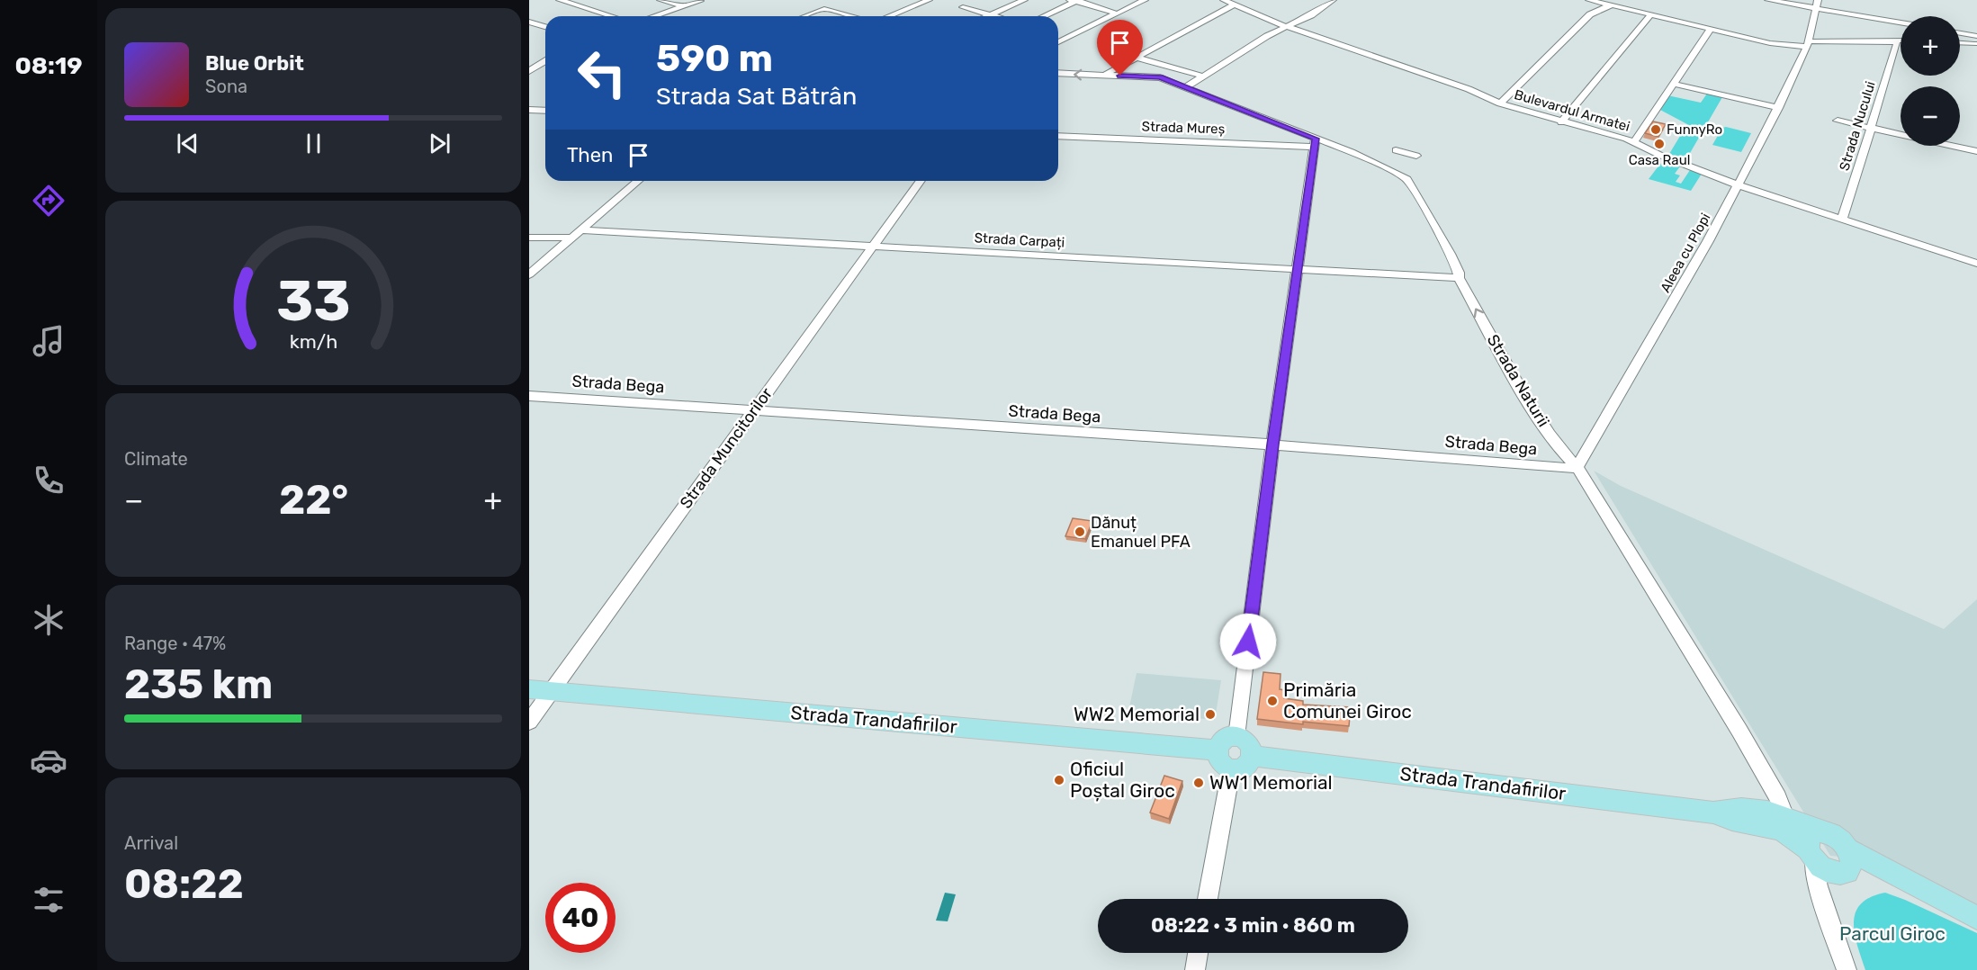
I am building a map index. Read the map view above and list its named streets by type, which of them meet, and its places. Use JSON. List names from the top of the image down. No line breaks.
{"streets":{"main road":["Strada Trandafirilor"],"street":["Bulevardul Armatei","Strada Nucului","Strada Mureș","Strada Carpați","Aleea cu Plopi","Strada Naturii","Strada Bega","Strada Muncitorilor"]},"crossings":[["Bulevardul Armatei","Strada Nucului"],["Bulevardul Armatei","Aleea cu Plopi"],["Strada Mureș","Strada Naturii"],["Strada Carpați","Strada Naturii"],["Strada Carpați","Strada Muncitorilor"],["Aleea cu Plopi","Strada Naturii"],["Aleea cu Plopi","Strada Bega"],["Strada Naturii","Strada Bega"],["Strada Naturii","Strada Trandafirilor"],["Strada Bega","Strada Muncitorilor"],["Strada Muncitorilor","Strada Trandafirilor"]],"parks":["Parcul Giroc"],"places":["FunnyRo","Casa Raul","Dănuț Emanuel PFA","Primăria Comunei Giroc","WW2 Memorial","Oficiul Poștal Giroc","WW1 Memorial"],"page":{"tabs":"08:19","map_buttons":["+","−"],"turn":["590 m","Strada Sat Bătrân"],"song":["Blue Orbit","Sona"],"then":"Then","tile":["Climate",["Range · 47%","235 km"],["Arrival","08:22"]],"heat":["−","22°","+"],"limit":"40","trip":"08:22 · 3 min · 860 m","gauge":["33","km/h"]}}
